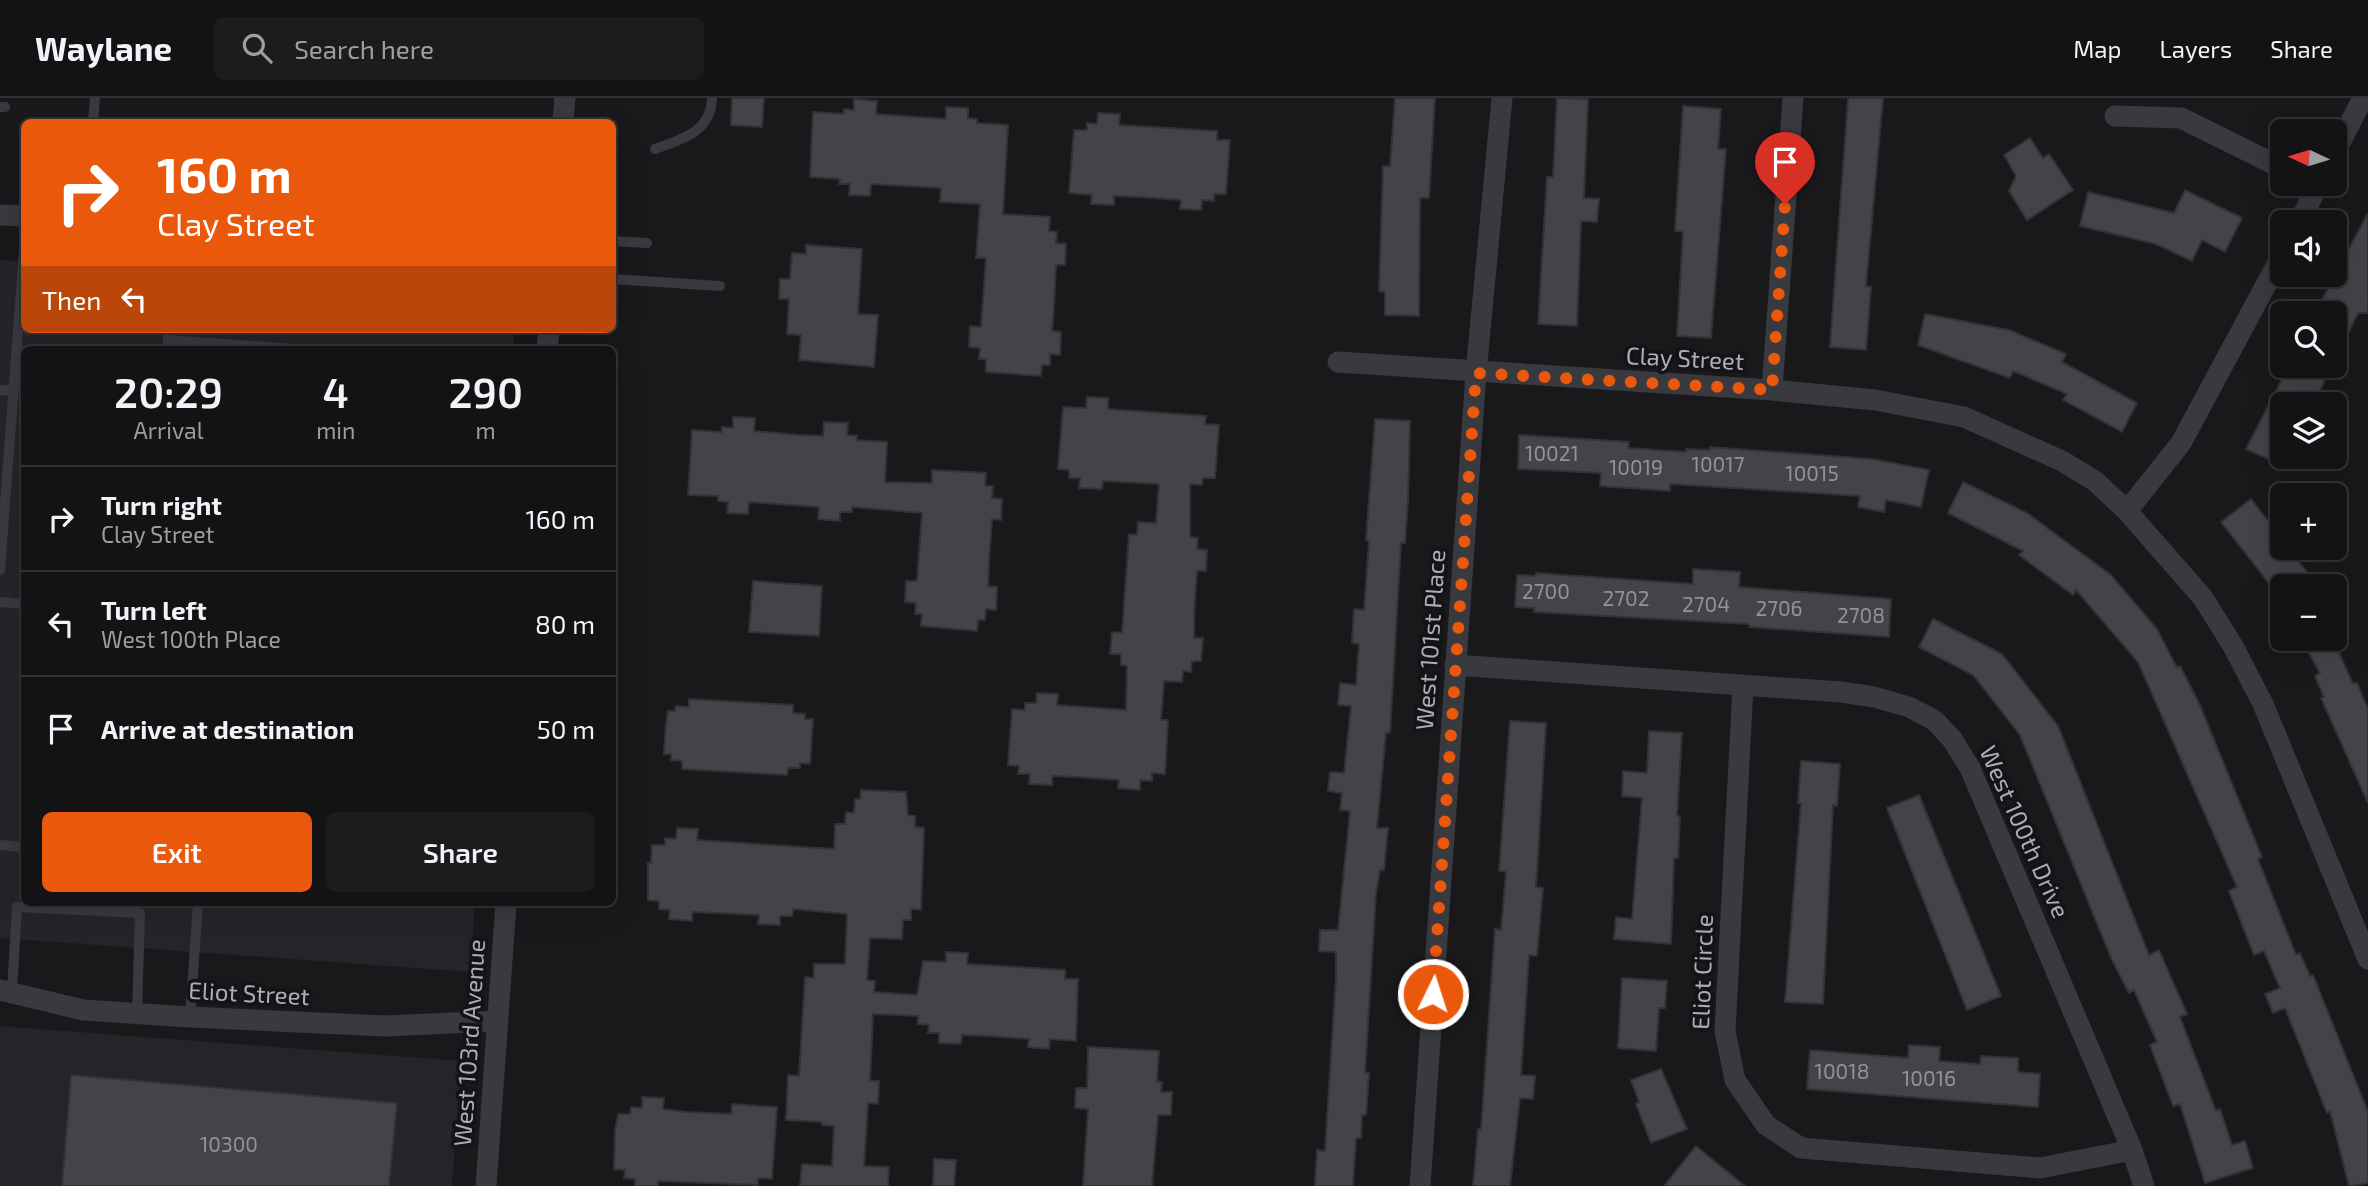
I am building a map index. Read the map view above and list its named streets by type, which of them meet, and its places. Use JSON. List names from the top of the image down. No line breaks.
{"streets":{"street":["Clay Street","West 101st Place","West 100th Drive","Eliot Circle","Eliot Street","West 103rd Avenue"]},"crossings":[["Clay Street","West 101st Place"],["West 101st Place","West 100th Drive"],["West 100th Drive","Eliot Circle"],["Eliot Street","West 103rd Avenue"]],"house_numbers":["10021","10017","10019","10015","2700","2702","2704","2706","2708","10018","10016","10300"],"north":"left","page":{"header":"Waylane","search":"Search here","nav":["Map","Layers","Share"],"map_buttons":["+","−"],"turn":["160 m","Clay Street"],"then":"Then","eta":["20:29","Arrival","4","min","290","m"],"list":[{"name":"Turn right","note":"Clay Street","value":"160 m"},{"name":"Turn left","note":"West 100th Place","value":"80 m"},{"name":"Arrive at destination","value":"50 m"}],"buttons":["Exit","Share"]}}
